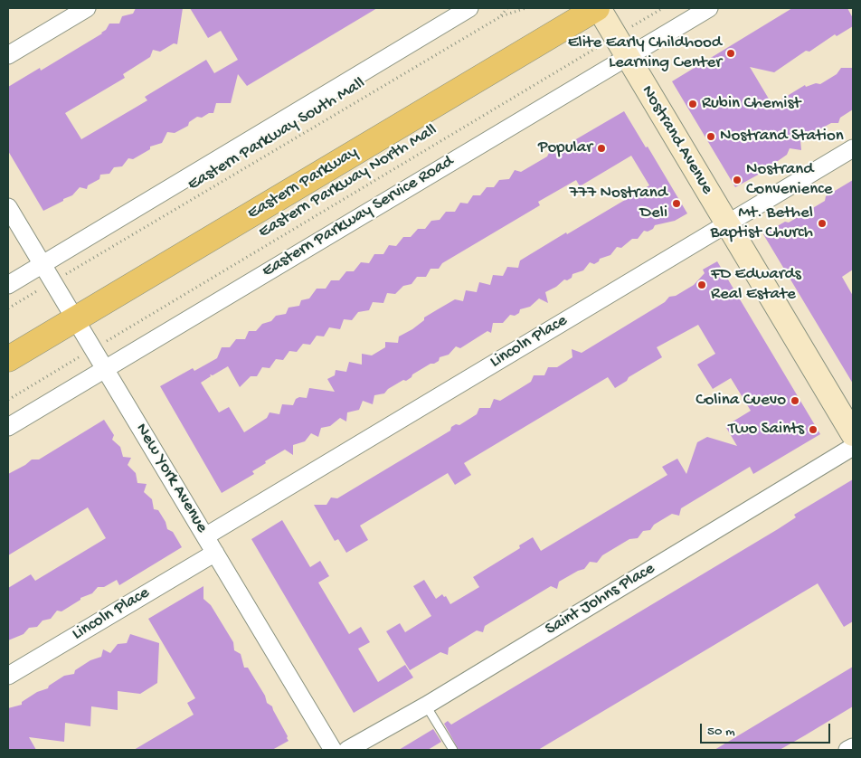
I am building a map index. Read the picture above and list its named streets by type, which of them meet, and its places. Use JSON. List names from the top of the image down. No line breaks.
{"streets":{"main road":["Nostrand Avenue","Eastern Parkway"],"street":["Eastern Parkway Service Road","Lincoln Place","New York Avenue","Saint Johns Place"],"path":["Eastern Parkway South Mall","Eastern Parkway North Mall"]},"crossings":[["Nostrand Avenue","Eastern Parkway"],["Nostrand Avenue","Eastern Parkway Service Road"],["Nostrand Avenue","Lincoln Place"],["Eastern Parkway","New York Avenue"],["Eastern Parkway Service Road","New York Avenue"],["Lincoln Place","New York Avenue"]],"places":["Elite Early Childhood Learning Center","Rubin Chemist","Nostrand Station","Popular","Nostrand Convenience","777 Nostrand Deli","Mt. Bethel Baptist Church","FD Edwards Real Estate","Colina Cuevo","Two Saints"],"scale_bar":"50 m"}
